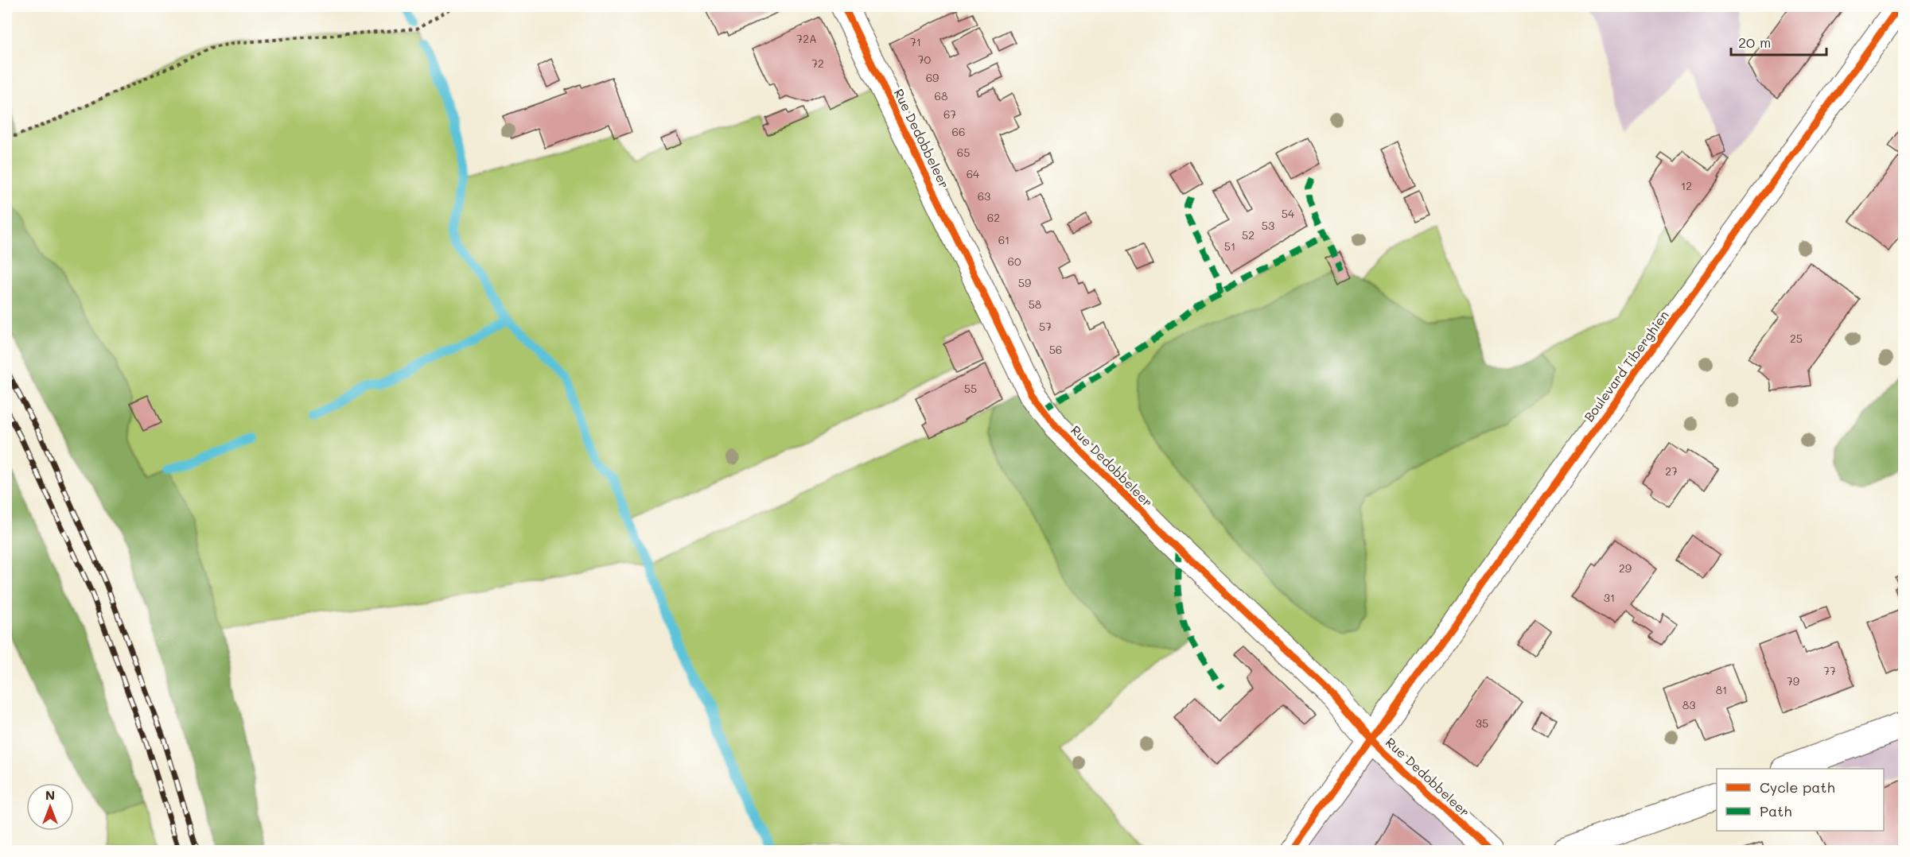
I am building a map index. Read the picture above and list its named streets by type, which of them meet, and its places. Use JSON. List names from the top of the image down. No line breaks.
{"streets":{"street":["Rue Dedobbeleer","Boulevard Tiberghien"]},"crossings":[["Rue Dedobbeleer","Boulevard Tiberghien"]],"house_numbers":["72A","71","70","72","69","68","67","66","65","64","12","63","54","62","53","52","61","51","60","59","58","57","25","56","55","27","29","31","77","79","81","83","35"],"legend":["Cycle path","Path"],"scale_bar":"20 m","north":"top"}
